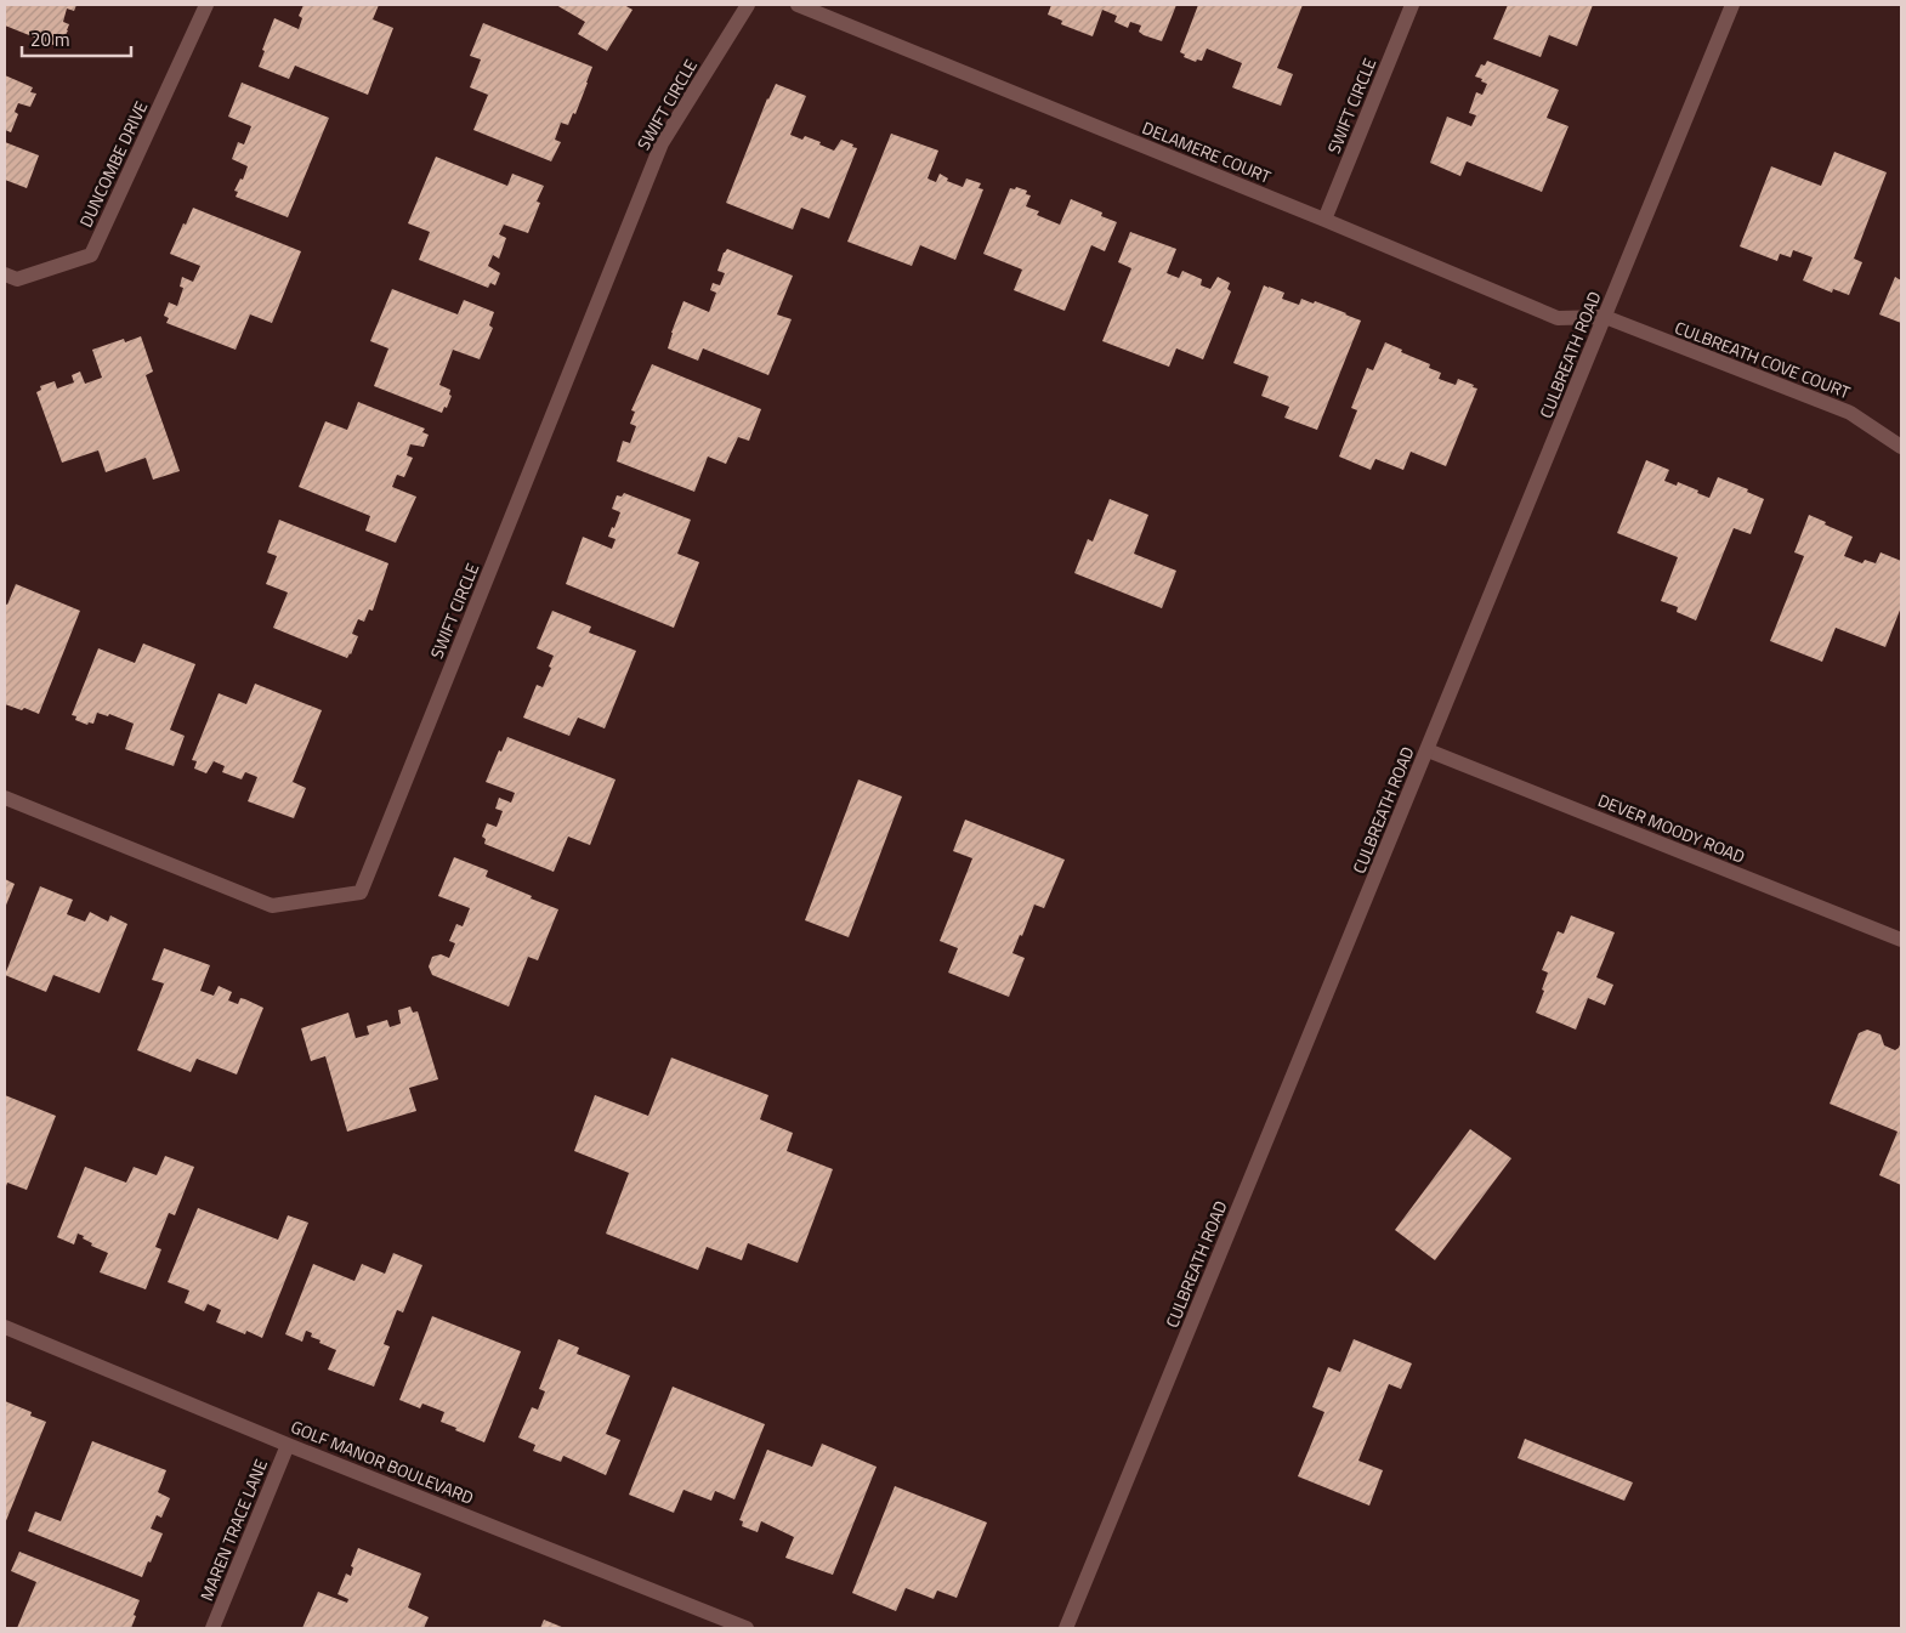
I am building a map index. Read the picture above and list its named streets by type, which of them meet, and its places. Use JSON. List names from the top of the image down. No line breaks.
{"streets":{"street":["SWIFT CIRCLE","DELAMERE COURT","DUNCOMBE DRIVE","CULBREATH ROAD","CULBREATH COVE COURT","DEVER MOODY ROAD","GOLF MANOR BOULEVARD","MAREN TRACE LANE"]},"crossings":[["SWIFT CIRCLE","DELAMERE COURT"],["DELAMERE COURT","CULBREATH ROAD"],["DELAMERE COURT","CULBREATH COVE COURT"],["CULBREATH ROAD","CULBREATH COVE COURT"],["CULBREATH ROAD","DEVER MOODY ROAD"],["GOLF MANOR BOULEVARD","MAREN TRACE LANE"]],"scale_bar":"20 m"}
